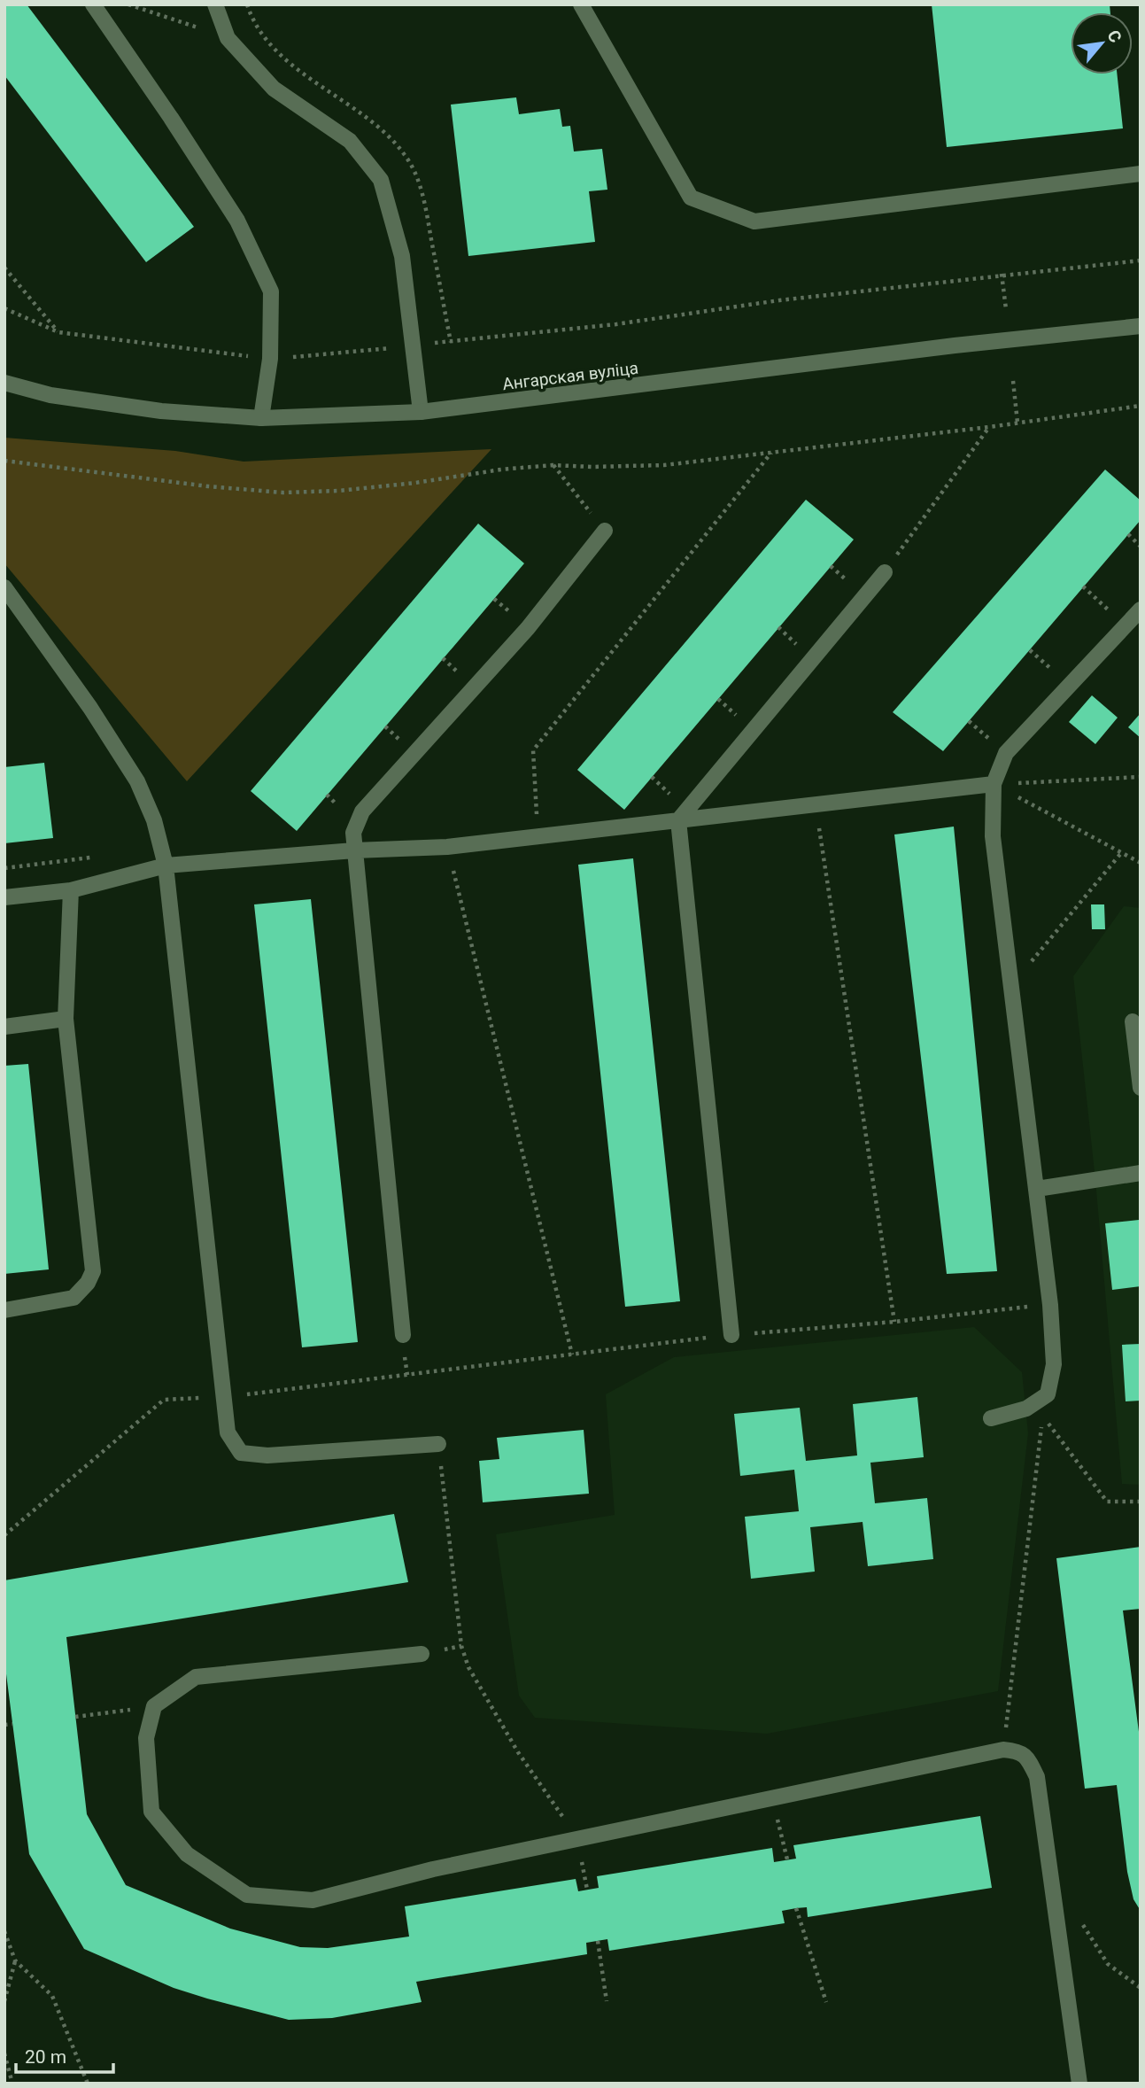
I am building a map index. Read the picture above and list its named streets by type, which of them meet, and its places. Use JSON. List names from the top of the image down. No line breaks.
{"streets":{"main road":["Ангарская вуліца"]},"scale_bar":"20 m","north":"top right"}
